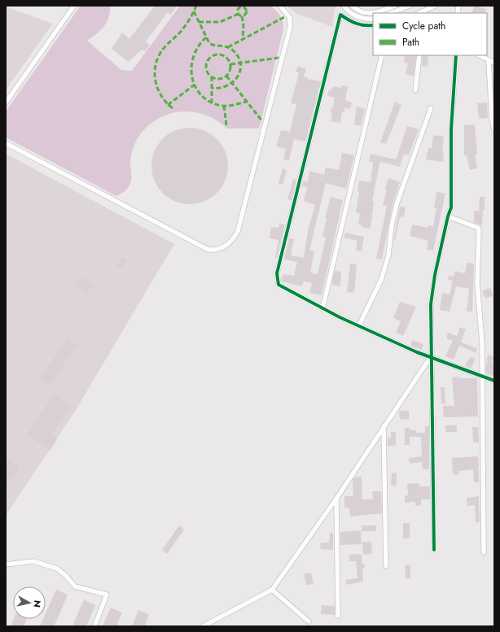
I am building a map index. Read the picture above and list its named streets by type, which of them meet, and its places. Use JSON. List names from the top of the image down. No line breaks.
{"legend":["Cycle path","Path"],"north":"right"}
